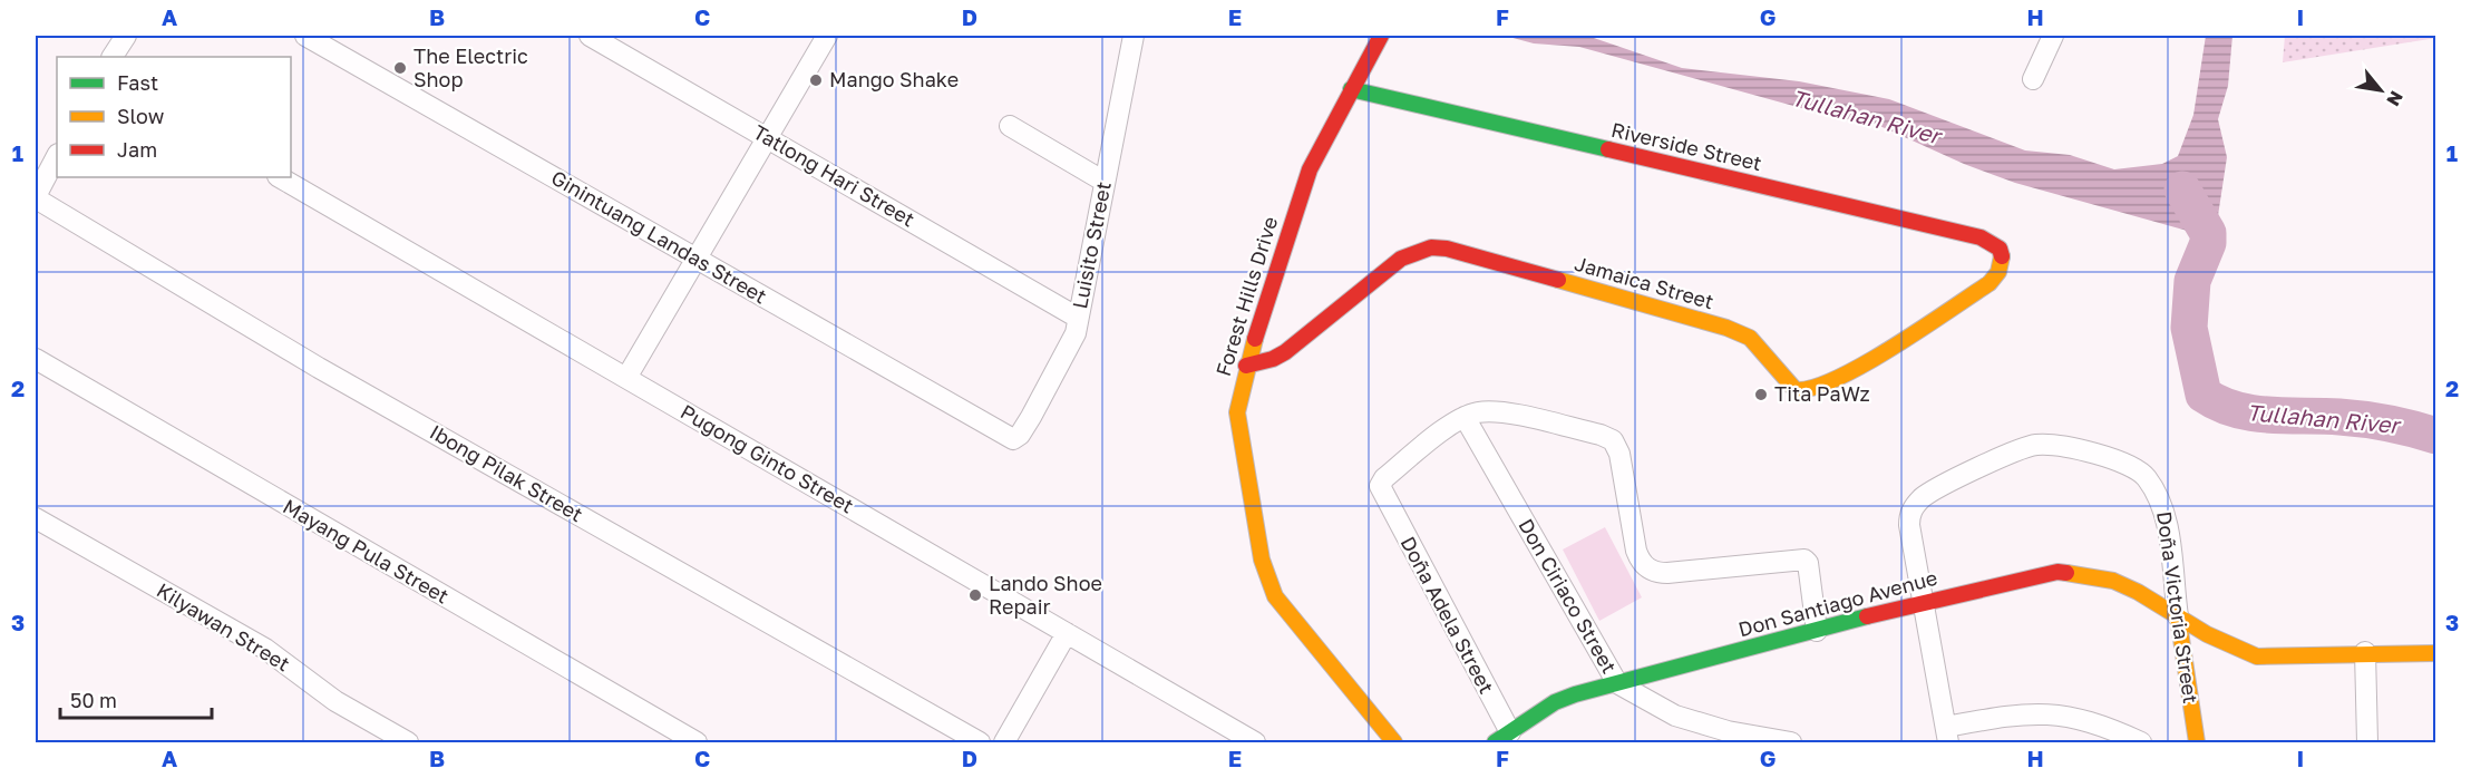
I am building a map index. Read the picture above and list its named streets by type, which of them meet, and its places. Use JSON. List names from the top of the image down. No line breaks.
{"streets":{"street":["Riverside Street","Tatlong Hari Street","Ginintuang Landas Street","Luisito Street","Jamaica Street","Forest Hills Drive","Pugong Ginto Street","Ibong Pilak Street","Mayang Pula Street","Don Ciriaco Street","Don Santiago Avenue","Doña Victoria Street","Doña Adela Street","Kilyawan Street"]},"crossings":[["Riverside Street","Jamaica Street"],["Riverside Street","Forest Hills Drive"],["Tatlong Hari Street","Luisito Street"],["Ginintuang Landas Street","Luisito Street"],["Jamaica Street","Forest Hills Drive"],["Don Ciriaco Street","Don Santiago Avenue"],["Don Ciriaco Street","Doña Adela Street"],["Don Santiago Avenue","Doña Victoria Street"],["Don Santiago Avenue","Doña Adela Street"]],"water":["Tullahan River"],"places":["The Electric Shop","Mango Shake","Tita PaWz","Lando Shoe Repair"],"legend":["Fast","Slow","Jam"],"scale_bar":"50 m","north":"bottom right","grid":{"columns":["A","B","C","D","E","F","G","H","I"],"rows":["1","2","3"]}}
